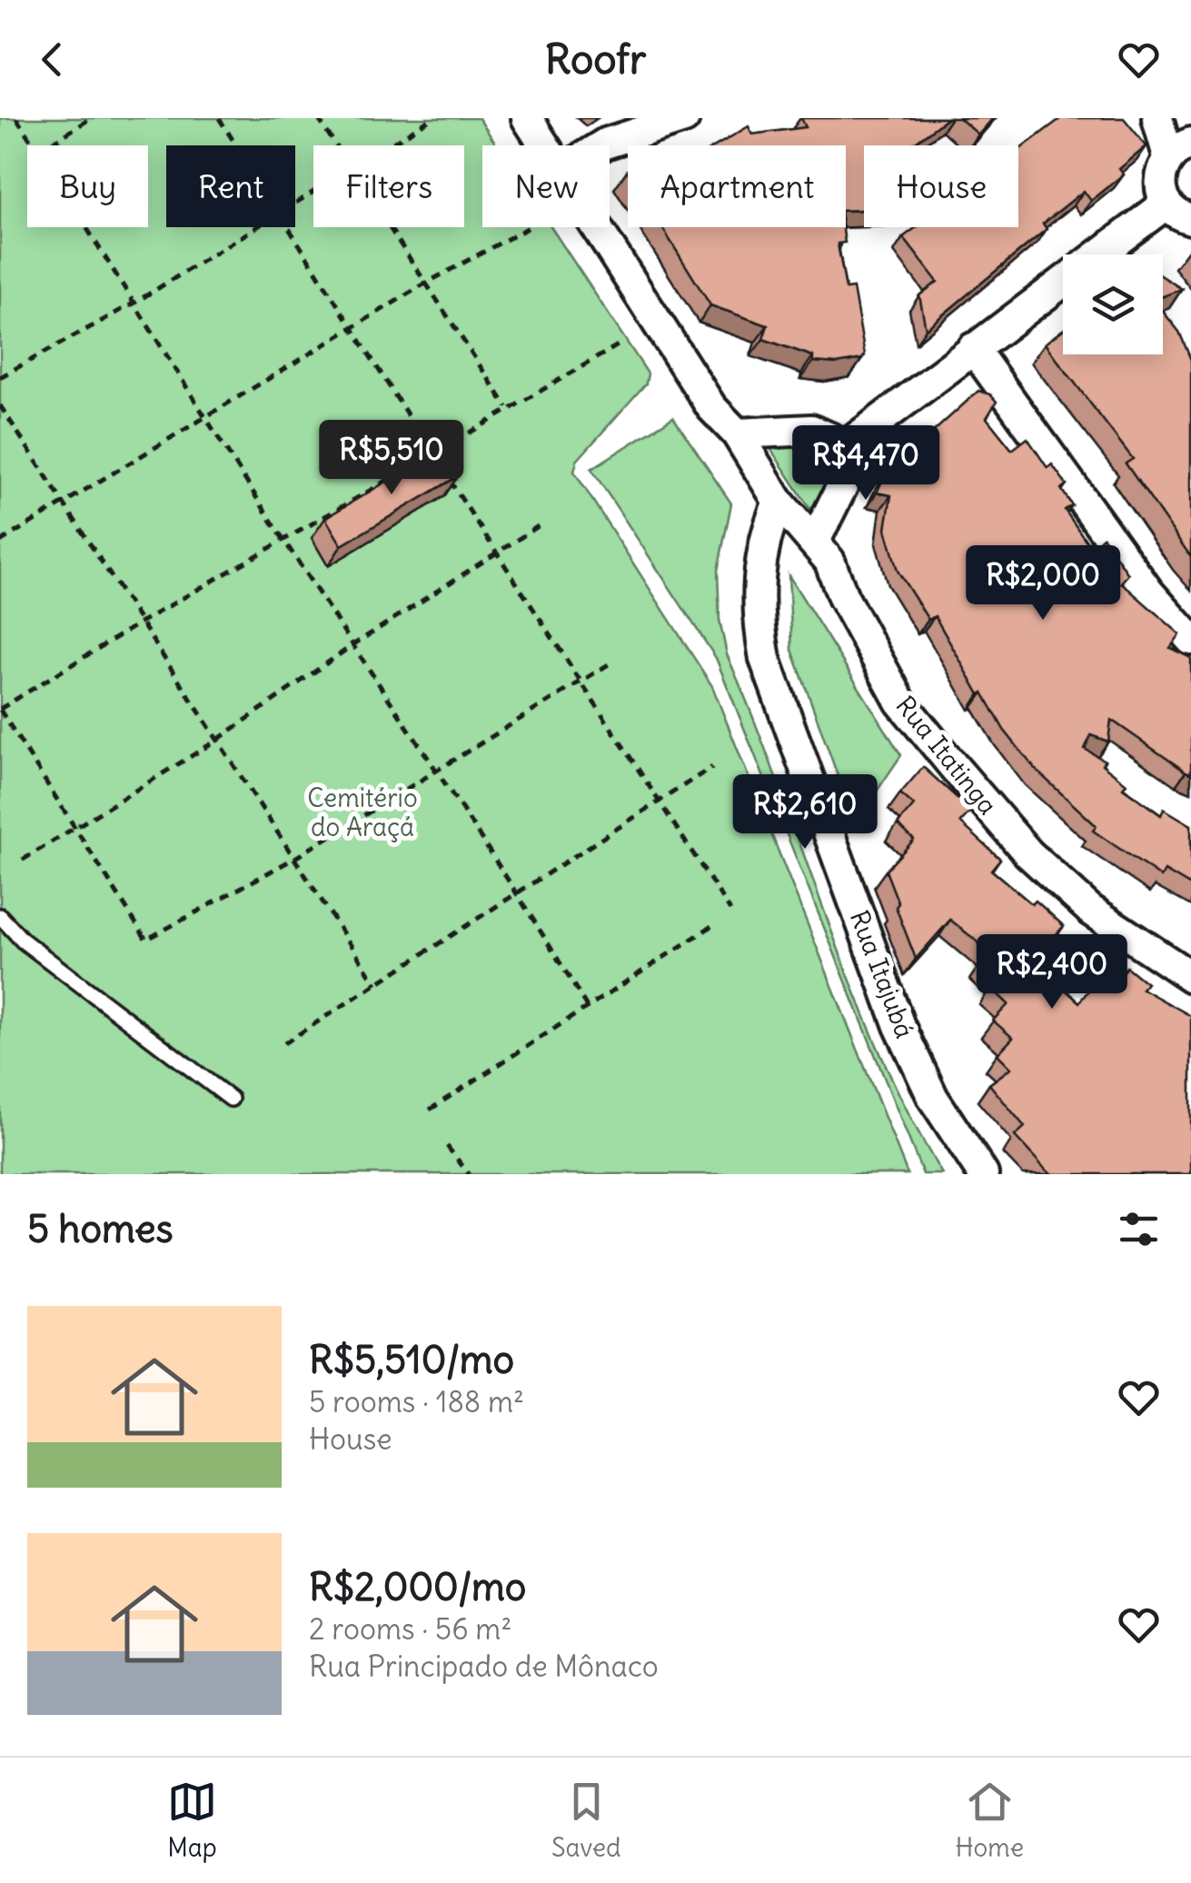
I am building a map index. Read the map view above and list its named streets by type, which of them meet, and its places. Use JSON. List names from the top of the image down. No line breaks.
{"streets":{"street":["Rua Itatinga","Rua Itajubá"]},"crossings":[["Rua Itatinga","Rua Itajubá"]],"parks":["Cemitério do Araçá"],"page":{"header":"Roofr","chip":["Buy","Rent","Filters","New","Apartment","House"],"price":["R$5,510","R$4,470","R$2,000","R$2,610","R$2,400"],"heading":"5 homes","list":[{"name":"R$5,510/mo","note":"5 rooms · 188 m² · House"},{"name":"R$2,000/mo","note":"2 rooms · 56 m² · Rua Principado de Mônaco"}],"tabs":["Map","Saved","Home"]}}
